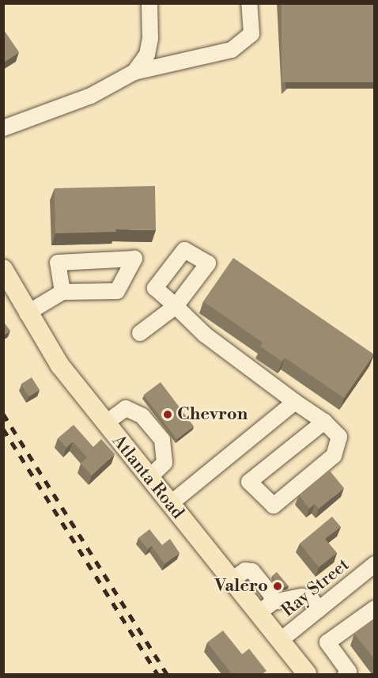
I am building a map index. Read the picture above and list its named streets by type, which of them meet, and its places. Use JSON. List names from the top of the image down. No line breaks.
{"streets":{"main road":["Atlanta Road"],"street":["Ray Street"]},"crossings":[["Atlanta Road","Ray Street"]],"places":["Chevron","Valero"]}
